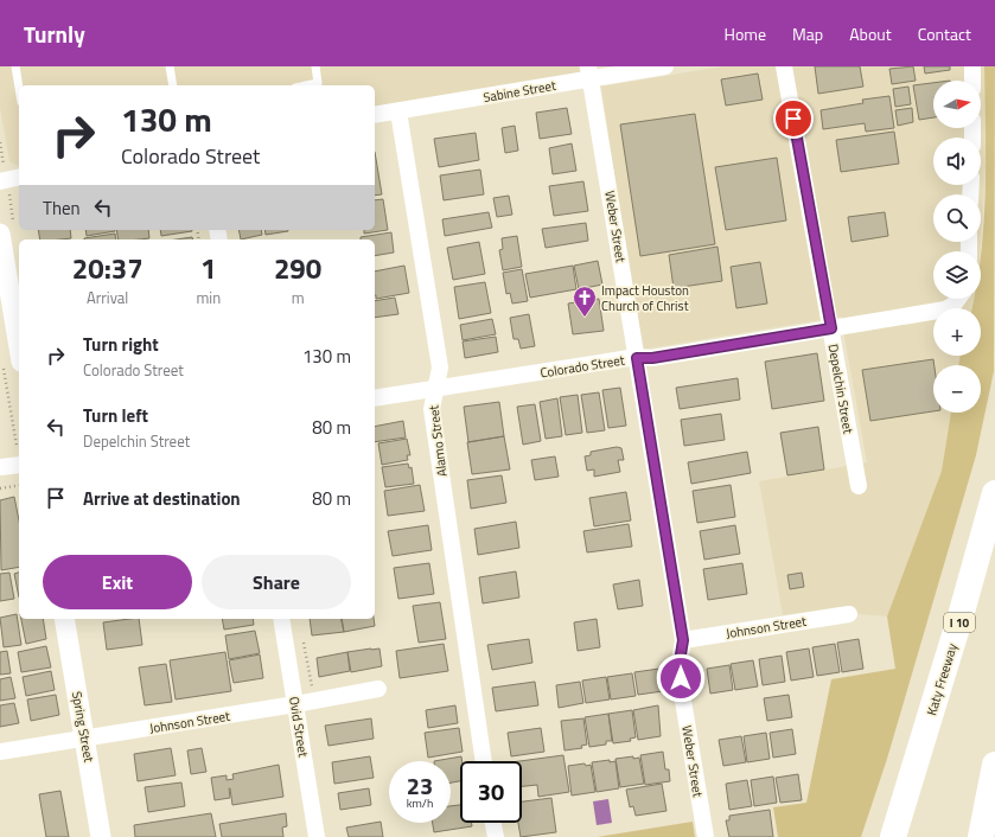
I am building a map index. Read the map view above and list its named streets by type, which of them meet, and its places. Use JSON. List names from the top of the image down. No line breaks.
{"streets":{"highway":["I 10","Katy Freeway"],"street":["Sabine Street","Weber Street","Colorado Street","Depelchin Street","Alamo Street","Johnson Street","Spring Street","Ovid Street"]},"crossings":[["Sabine Street","Weber Street"],["Sabine Street","Alamo Street"],["Weber Street","Colorado Street"],["Weber Street","Johnson Street"],["Colorado Street","Depelchin Street"],["Colorado Street","Alamo Street"],["Johnson Street","Spring Street"],["Johnson Street","Ovid Street"]],"places":{"church":["Impact Houston Church of Christ"]},"north":"right","page":{"header":"Turnly","nav":["Home","Map","About","Contact"],"map_buttons":["+","−"],"turn":["130 m","Colorado Street"],"then":"Then","eta":["20:37","Arrival","1","min","290","m"],"list":[{"name":"Turn right","note":"Colorado Street","value":"130 m"},{"name":"Turn left","note":"Depelchin Street","value":"80 m"},{"name":"Arrive at destination","value":"80 m"}],"buttons":["Exit","Share"],"speed":"23 km/h","limit":"30"}}
